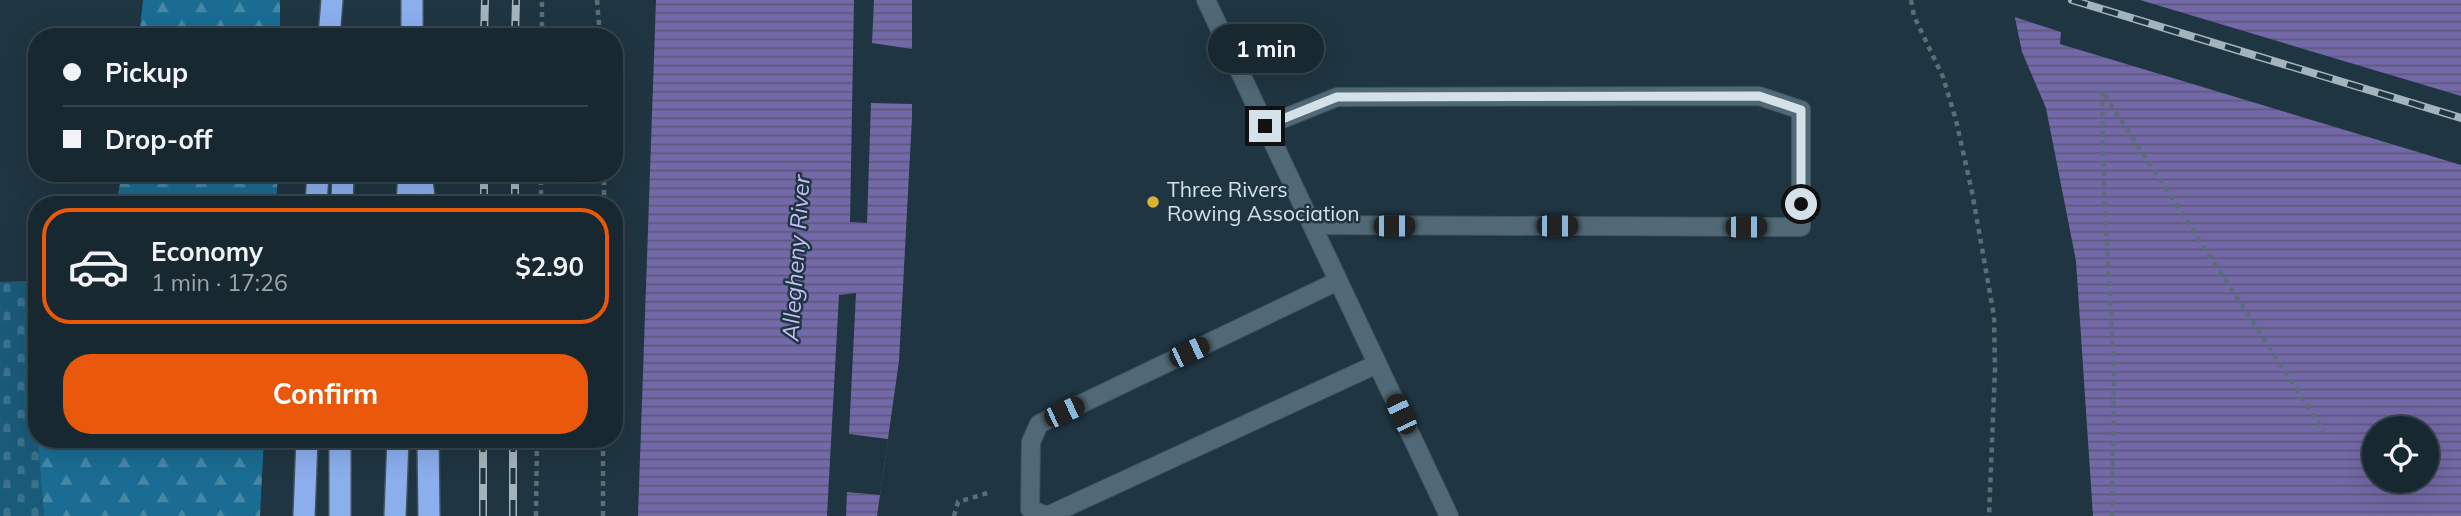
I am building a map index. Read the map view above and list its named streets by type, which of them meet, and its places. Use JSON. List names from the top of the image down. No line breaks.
{"water":["Allegheny River"],"places":["Three Rivers Rowing Association"],"page":{"bubble":"1 min","banner":["Pickup","Drop-off"],"list":[{"name":"Economy","note":"1 min · 17:26","value":"$2.90"}],"buttons":"Confirm"}}
